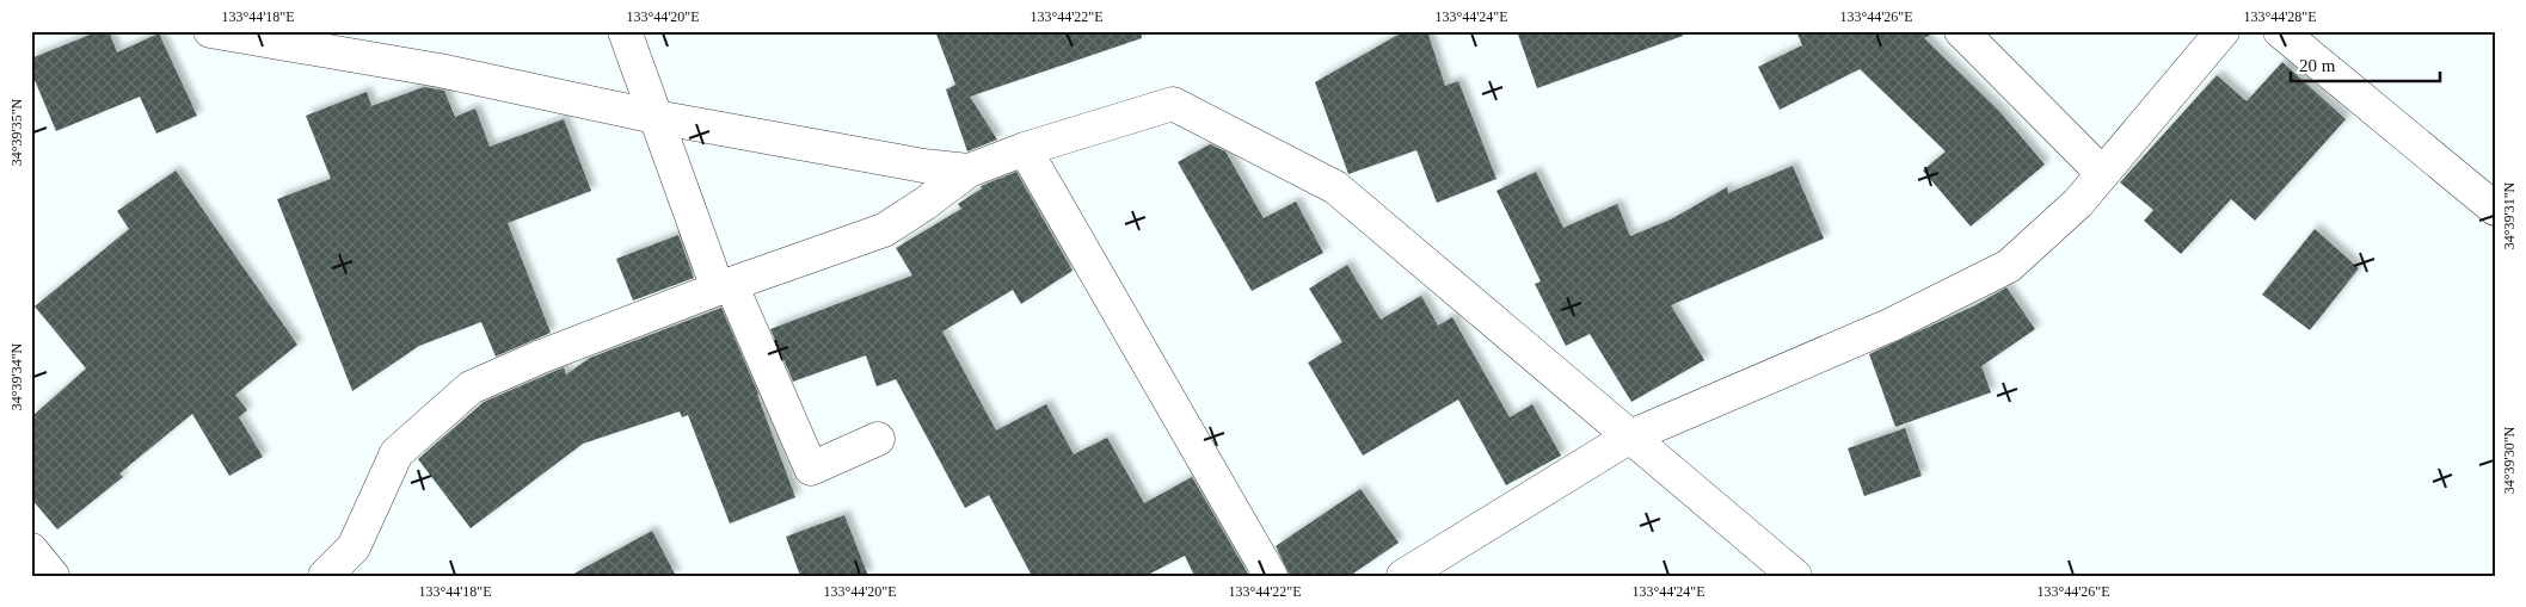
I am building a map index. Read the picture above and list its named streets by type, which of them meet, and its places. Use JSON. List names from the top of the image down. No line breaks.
{"scale_bar":"20 m","coordinates":["133°44'18\"E","133°44'20\"E","133°44'22\"E","133°44'24\"E","133°44'26\"E","133°44'28\"E","34°39'35\"N","34°39'31\"N","34°39'34\"N","34°39'30\"N"]}
